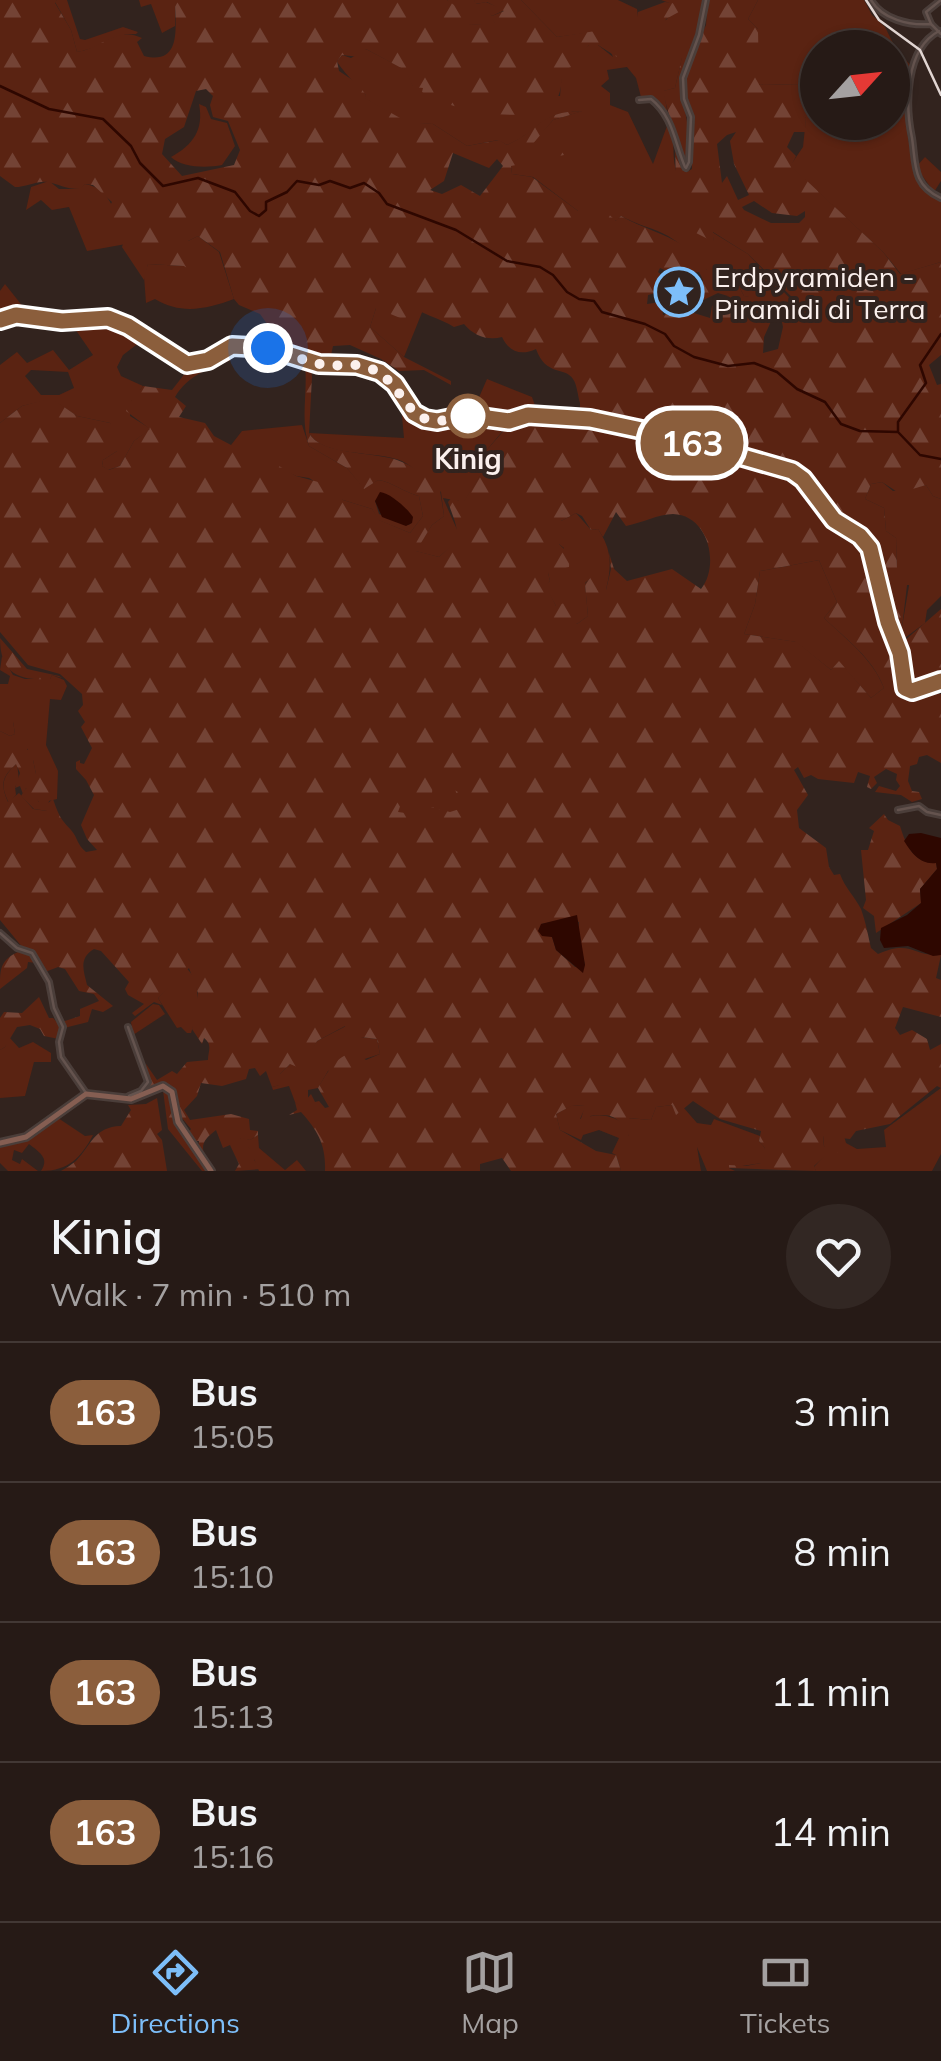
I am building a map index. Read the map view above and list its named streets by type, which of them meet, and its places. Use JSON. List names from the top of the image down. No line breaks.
{"places":{"place":["Erdpyramiden - Piramidi di Terra"],"other":["Kinig"]},"lines":["bus line 163"],"north":"top right","page":{"on_map":"163","heading":["Kinig","Walk · 7 min · 510 m"],"list":[{"mark":"163","name":"Bus","note":"15:05","value":"3 min"},{"mark":"163","name":"Bus","note":"15:10","value":"8 min"},{"mark":"163","name":"Bus","note":"15:13","value":"11 min"},{"mark":"163","name":"Bus","note":"15:16","value":"14 min"}],"tabs":["Directions","Map","Tickets"]}}
